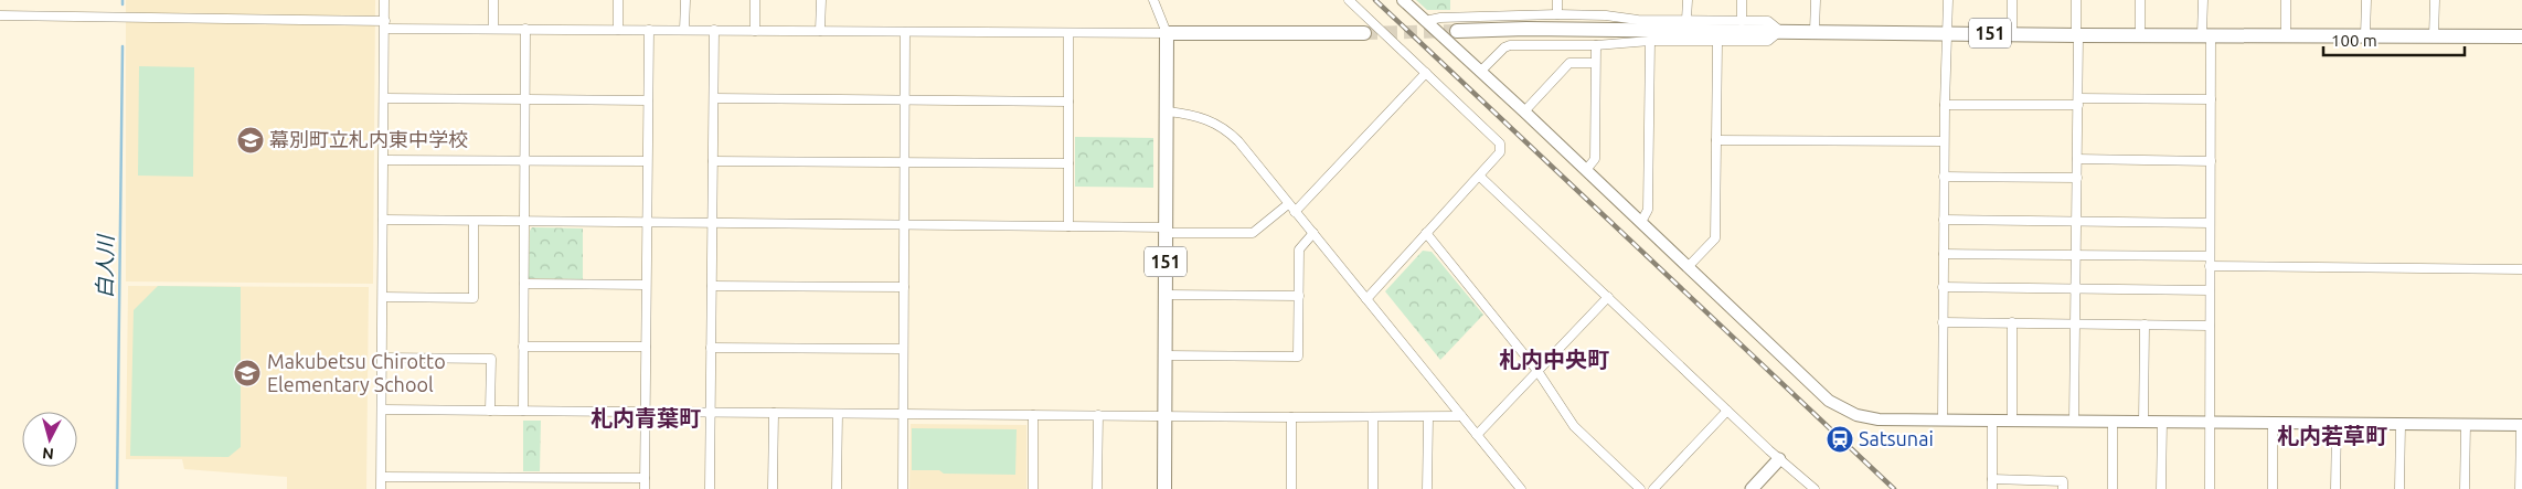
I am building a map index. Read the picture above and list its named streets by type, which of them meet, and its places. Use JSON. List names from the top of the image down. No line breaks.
{"streets":{"main road":["151"]},"districts":["札内中央町","札内青葉町","札内若草町"],"water":["白人川"],"places":{"school or university":["幕別町立札内東中学校","Makubetsu Chirotto Elementary School"],"station":["Satsunai"]},"scale_bar":"100 m","north":"bottom"}
